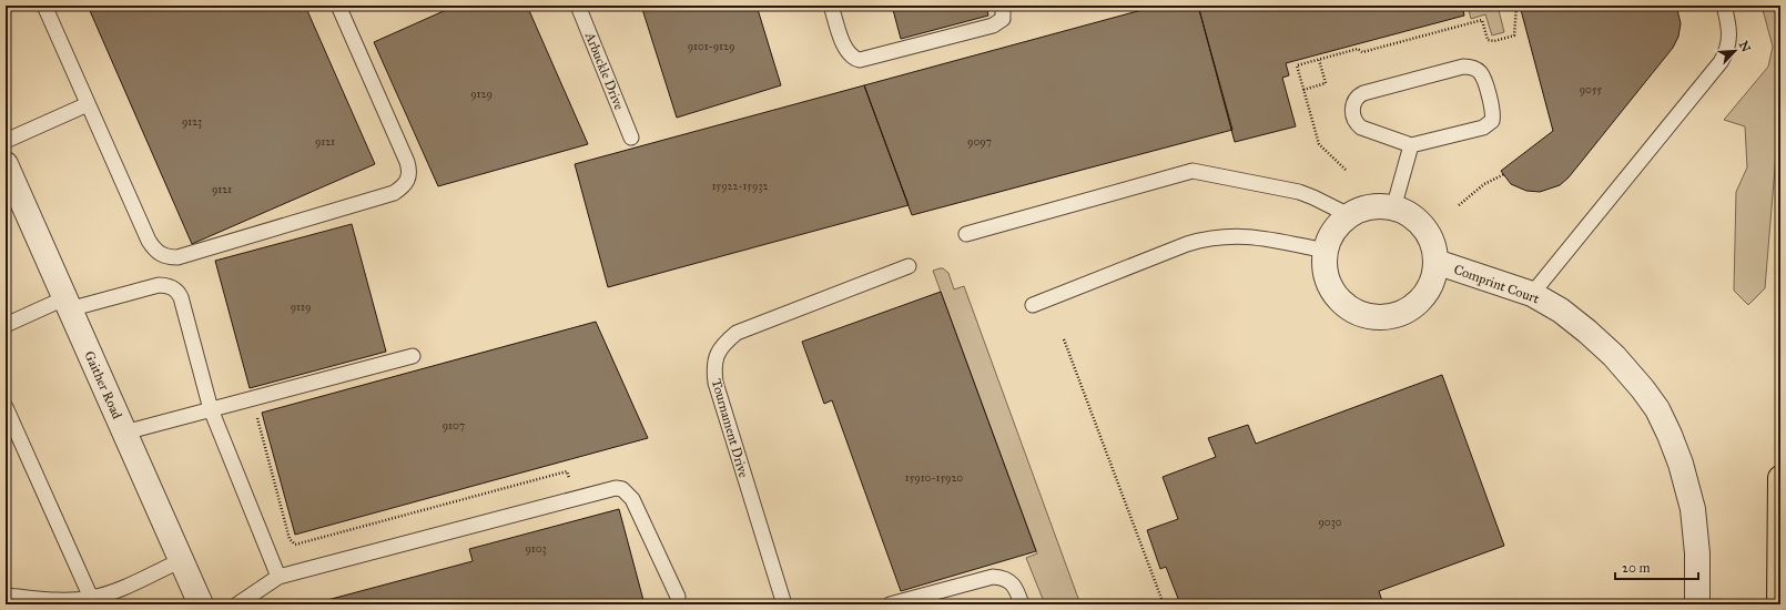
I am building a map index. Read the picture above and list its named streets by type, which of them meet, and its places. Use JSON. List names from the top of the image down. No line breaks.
{"streets":{"street":["Comprint Court","Gaither Road"],"lane":["Arbuckle Drive","Tournament Drive"]},"house_numbers":["9101-9129","9055","9129","9123","9121","9097","15922-15932","9121","9119","9107","15910-15920","9030","9103"],"scale_bar":"20 m","north":"top right"}
